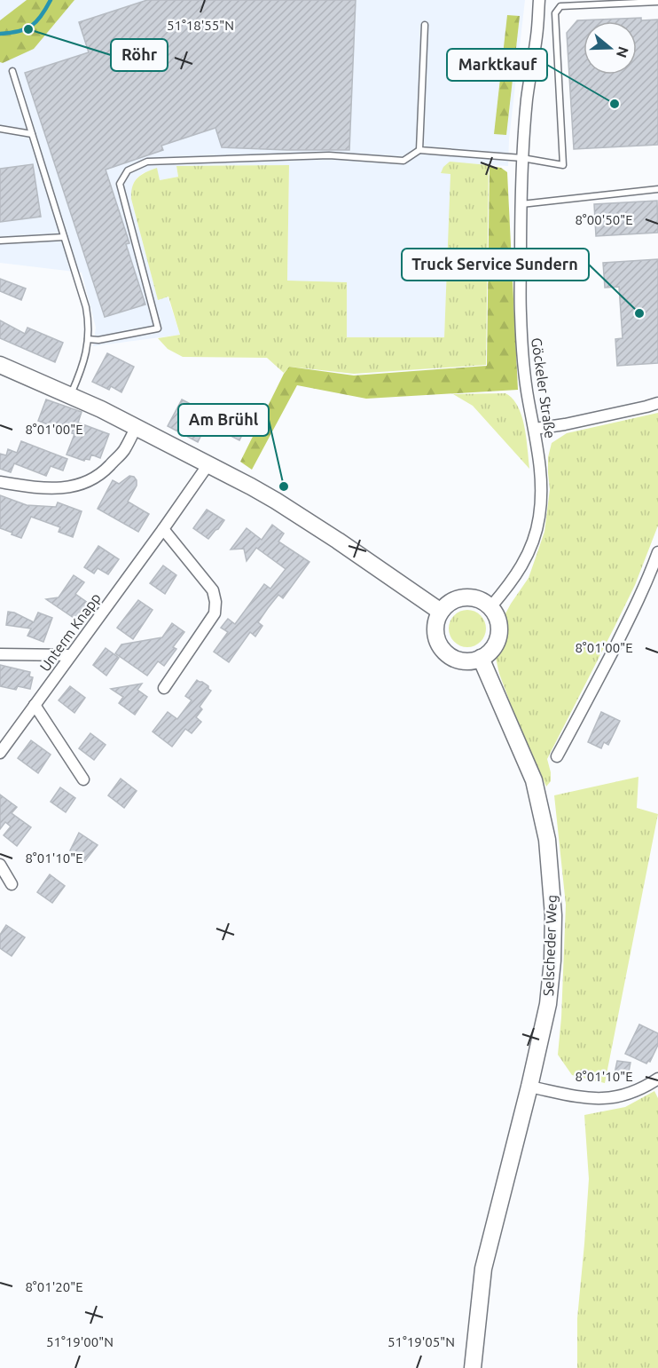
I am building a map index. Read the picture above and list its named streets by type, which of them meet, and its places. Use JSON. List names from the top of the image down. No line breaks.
{"streets":{"street":["Göckeler Straße","Unterm Knapp","Selscheder Weg"]},"crossings":[["Göckeler Straße","Selscheder Weg"]],"places":["Röhr","Marktkauf","Truck Service Sundern","Am Brühl"],"north":"right","coordinates":["51°18'55\"N","8°00'50\"E","8°01'00\"E","8°01'10\"E","8°01'20\"E","51°19'00\"N","51°19'05\"N"]}
